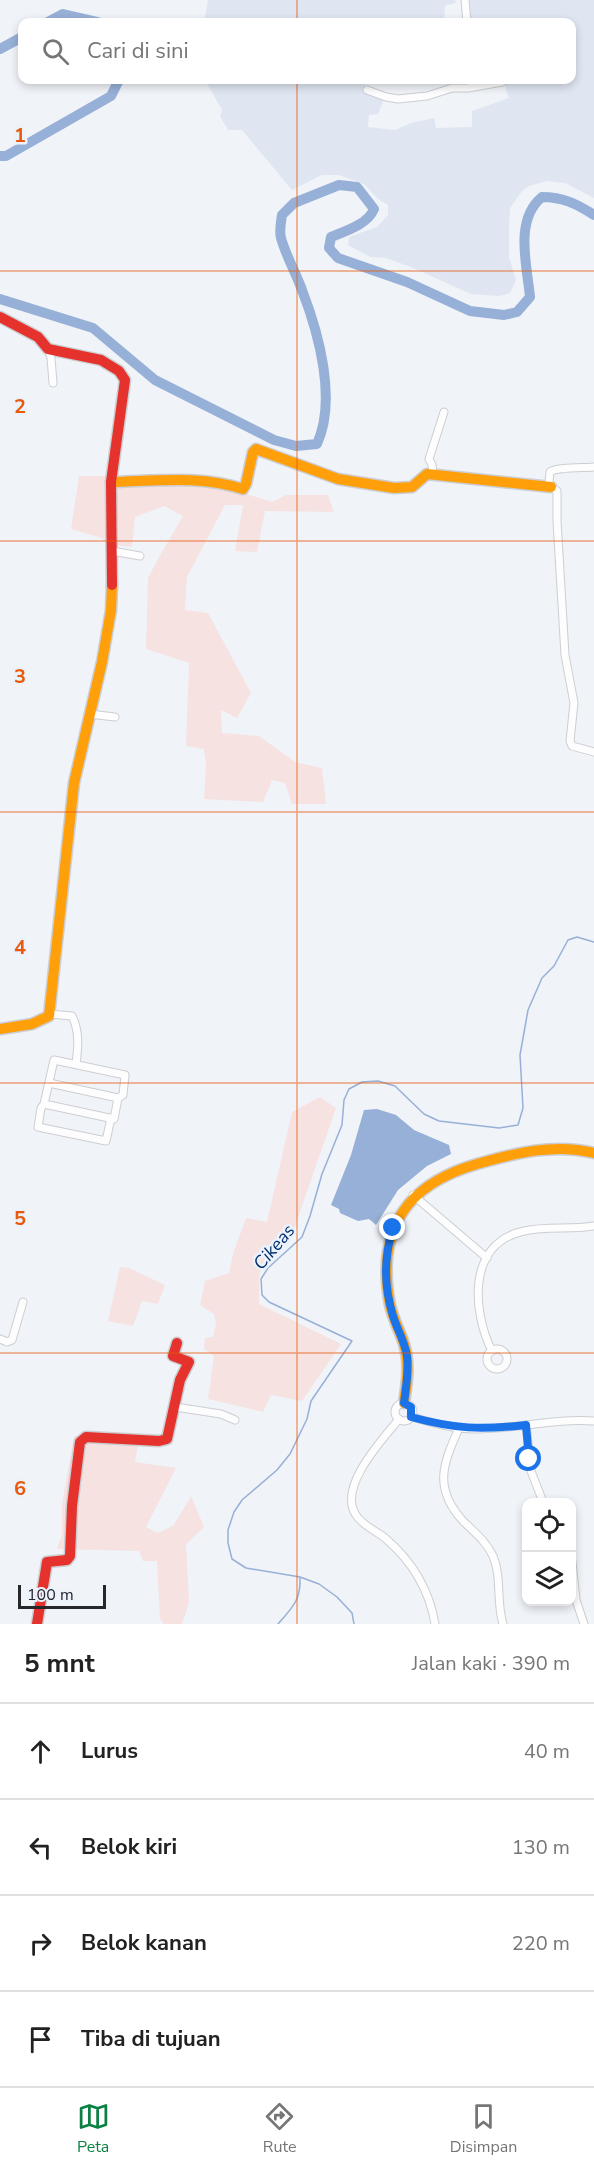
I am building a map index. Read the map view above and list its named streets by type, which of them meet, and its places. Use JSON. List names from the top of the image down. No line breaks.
{"water":["Cikeas"],"scale_bar":"100 m","page":{"search":"Cari di sini","scale":"100 m","heading":["5 mnt","Jalan kaki · 390 m"],"list":[["Lurus","40 m"],["Belok kiri","130 m"],["Belok kanan","220 m"],"Tiba di tujuan"],"nav":["Peta","Rute","Disimpan"]},"grid":{"rows":["1","2","3","4","5","6"]}}
